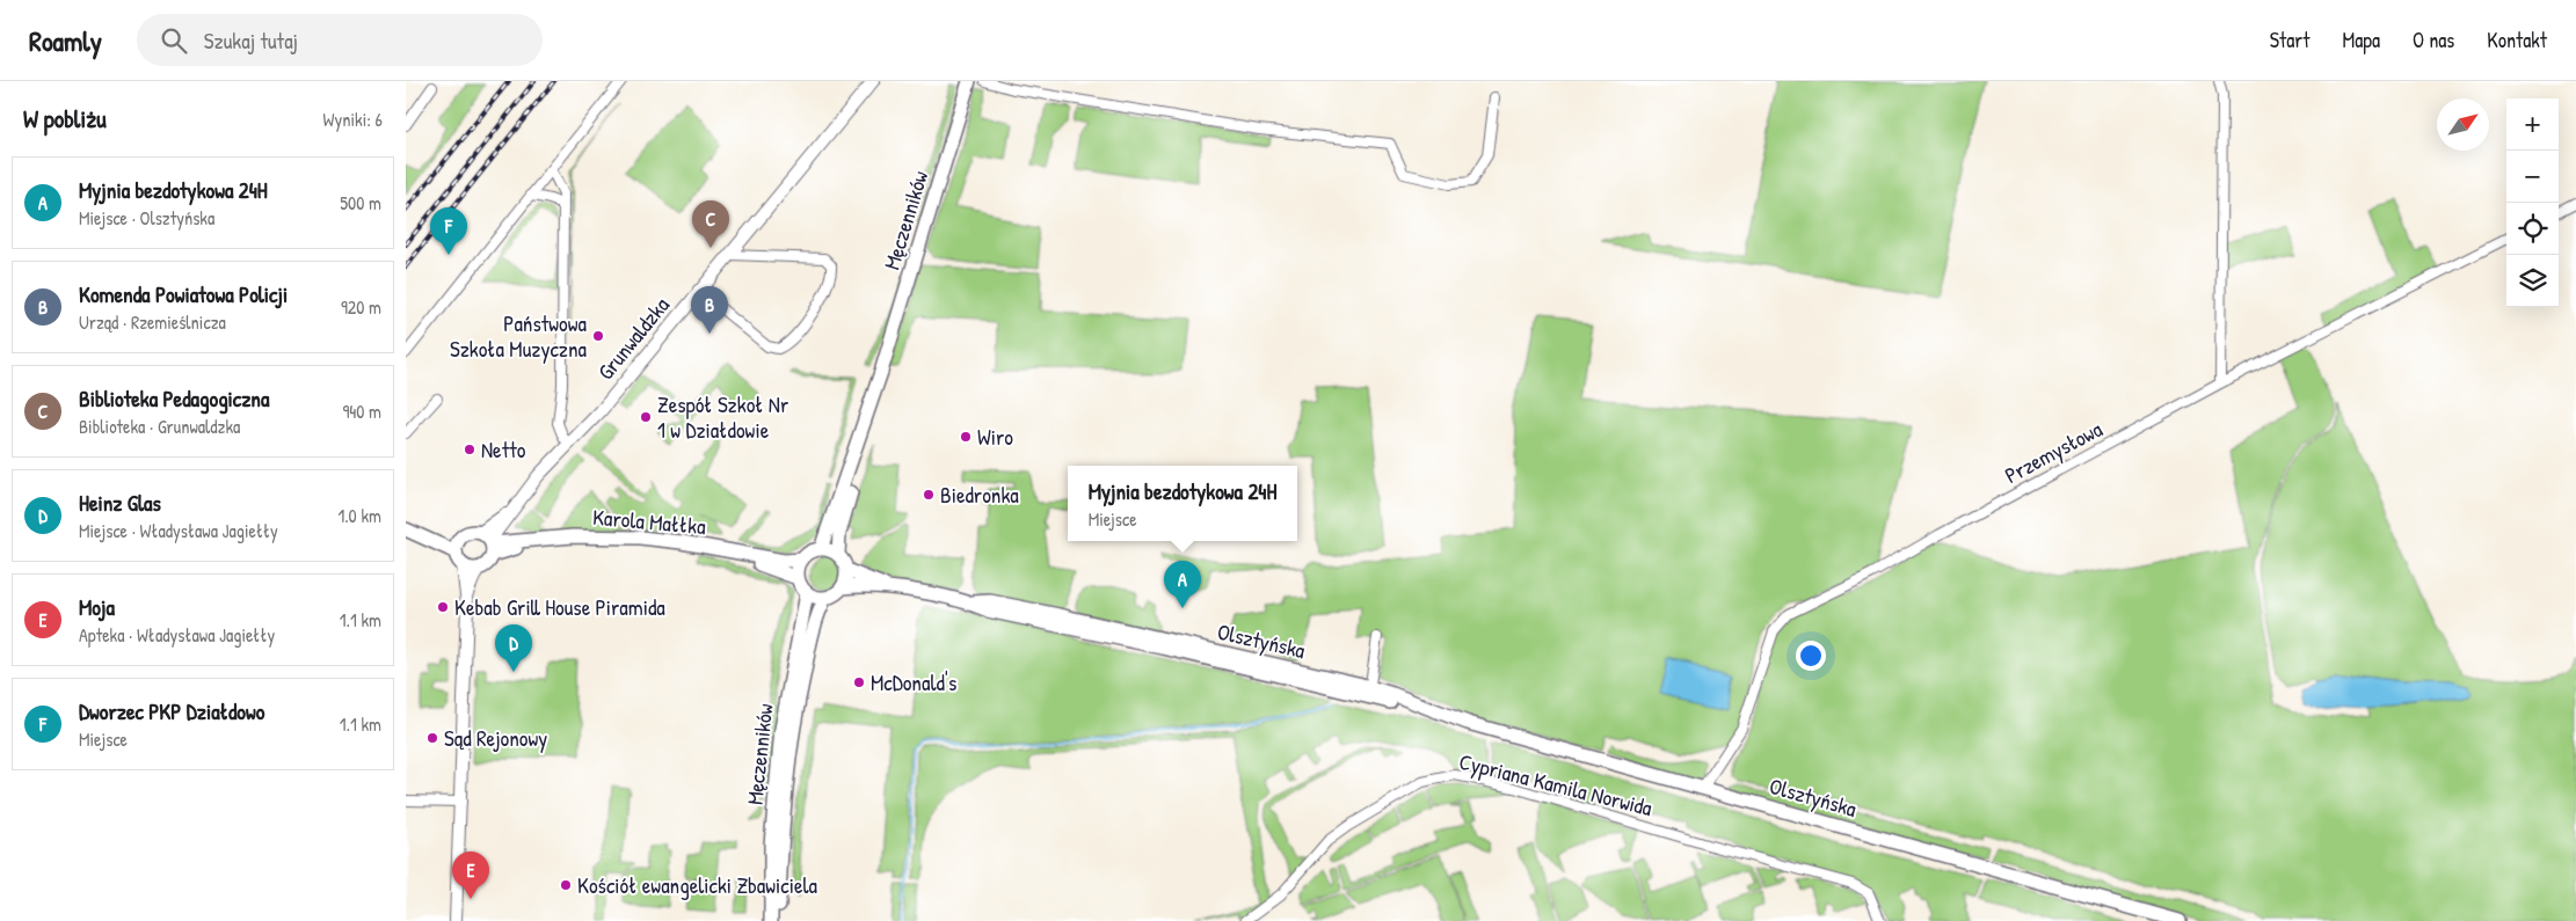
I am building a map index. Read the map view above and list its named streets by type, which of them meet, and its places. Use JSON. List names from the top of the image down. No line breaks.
{"streets":{"main road":["Męczenników","Karola Małłka","Olsztyńska"],"street":["Grunwaldzka","Przemysłowa","Cypriana Kamila Norwida"]},"crossings":[["Męczenników","Karola Małłka"],["Męczenników","Olsztyńska"],["Grunwaldzka","Karola Małłka"],["Przemysłowa","Olsztyńska"],["Karola Małłka","Olsztyńska"]],"places":["Państwowa Szkoła Muzyczna","Zespół Szkoł Nr 1 w Działdowie","Wiro","Netto","Biedronka","Kebab Grill House Piramida","McDonald's","Sąd Rejonowy","Kościół ewangelicki Zbawiciela"],"north":"top right","page":{"header":"Roamly","search":"Szukaj tutaj","nav":["Start","Mapa","O nas","Kontakt"],"heading":["W pobliżu","Wyniki: 6"],"map_buttons":["+","−"],"list":[{"mark":"A","name":"Myjnia bezdotykowa 24H","note":"Miejsce · Olsztyńska","value":"500 m"},{"mark":"B","name":"Komenda Powiatowa Policji","note":"Urząd · Rzemieślnicza","value":"920 m"},{"mark":"C","name":"Biblioteka Pedagogiczna","note":"Biblioteka · Grunwaldzka","value":"940 m"},{"mark":"D","name":"Heinz Glas","note":"Miejsce · Władysława Jagiełły","value":"1.0 km"},{"mark":"E","name":"Moja","note":"Apteka · Władysława Jagiełły","value":"1.1 km"},{"mark":"F","name":"Dworzec PKP Działdowo","note":"Miejsce","value":"1.1 km"}],"pins":["C","F","B","A","D","E"],"popup":["Myjnia bezdotykowa 24H","Miejsce"]}}
